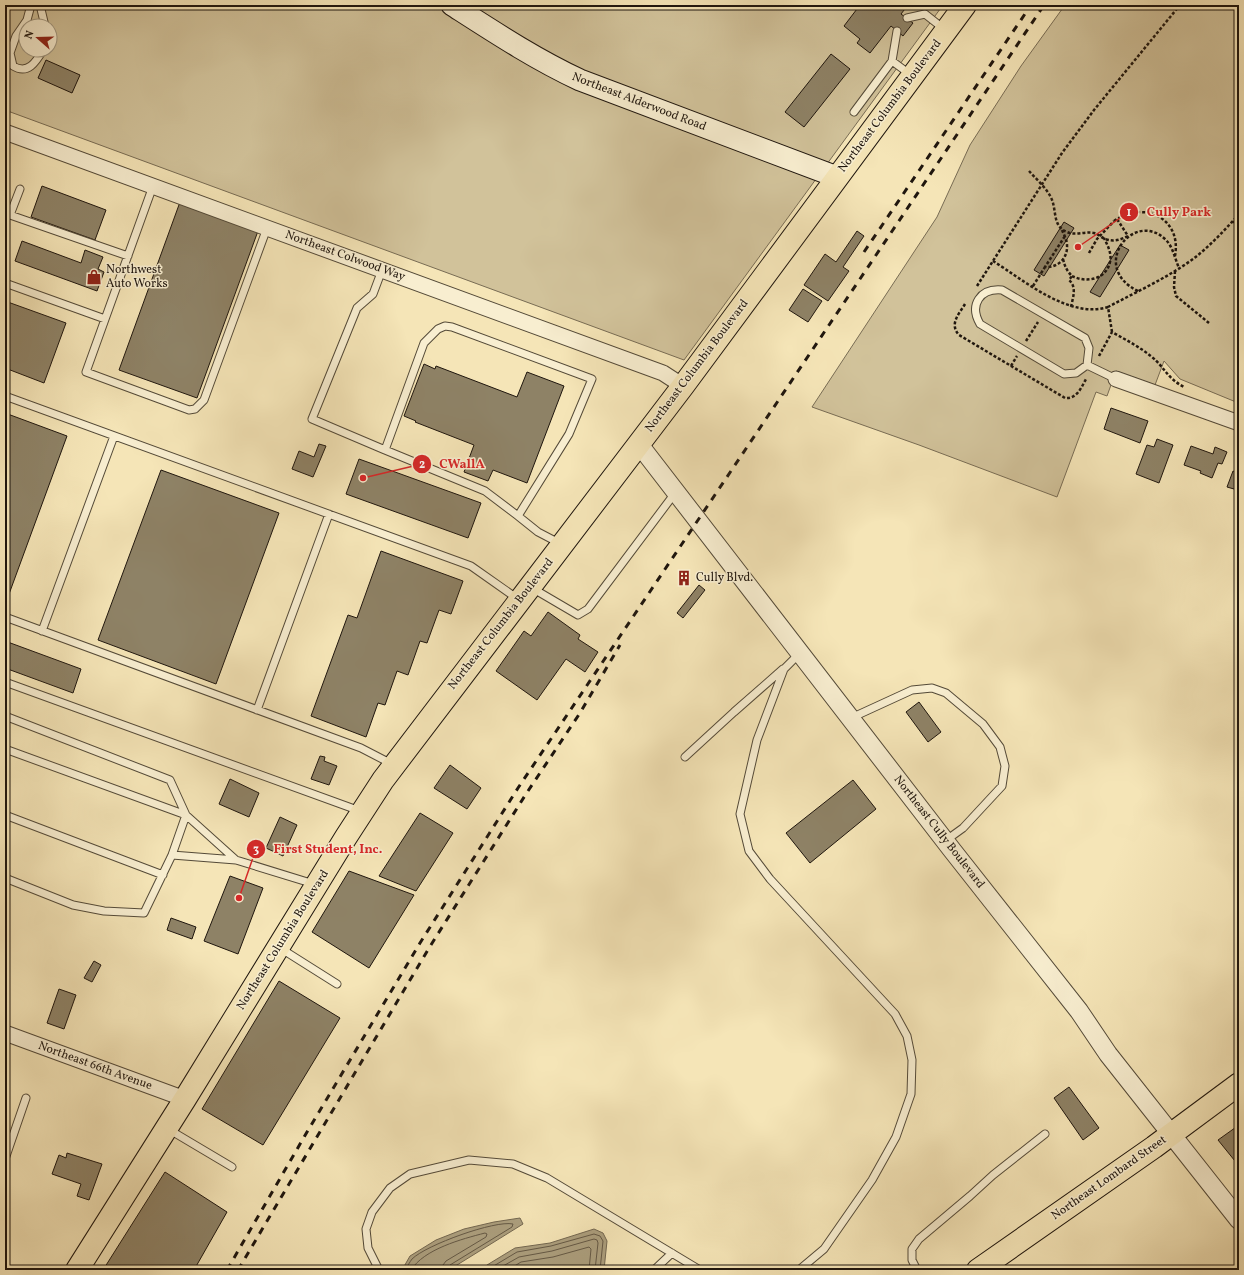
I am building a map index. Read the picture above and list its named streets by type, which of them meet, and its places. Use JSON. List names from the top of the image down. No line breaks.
{"streets":{"main road":["Northeast Alderwood Road","Northeast Columbia Boulevard","Northeast Lombard Street"],"street":["Northeast Colwood Way","Northeast Cully Boulevard","Northeast 66th Avenue"]},"crossings":[["Northeast Alderwood Road","Northeast Columbia Boulevard"],["Northeast Columbia Boulevard","Northeast Colwood Way"],["Northeast Columbia Boulevard","Northeast Cully Boulevard"],["Northeast Columbia Boulevard","Northeast 66th Avenue"],["Northeast Cully Boulevard","Northeast Lombard Street"]],"places":{"other":["Cully Park","CWallA","First Student, Inc."],"shop":["Northwest Auto Works"],"building":["Cully Blvd."]},"north":"left"}
